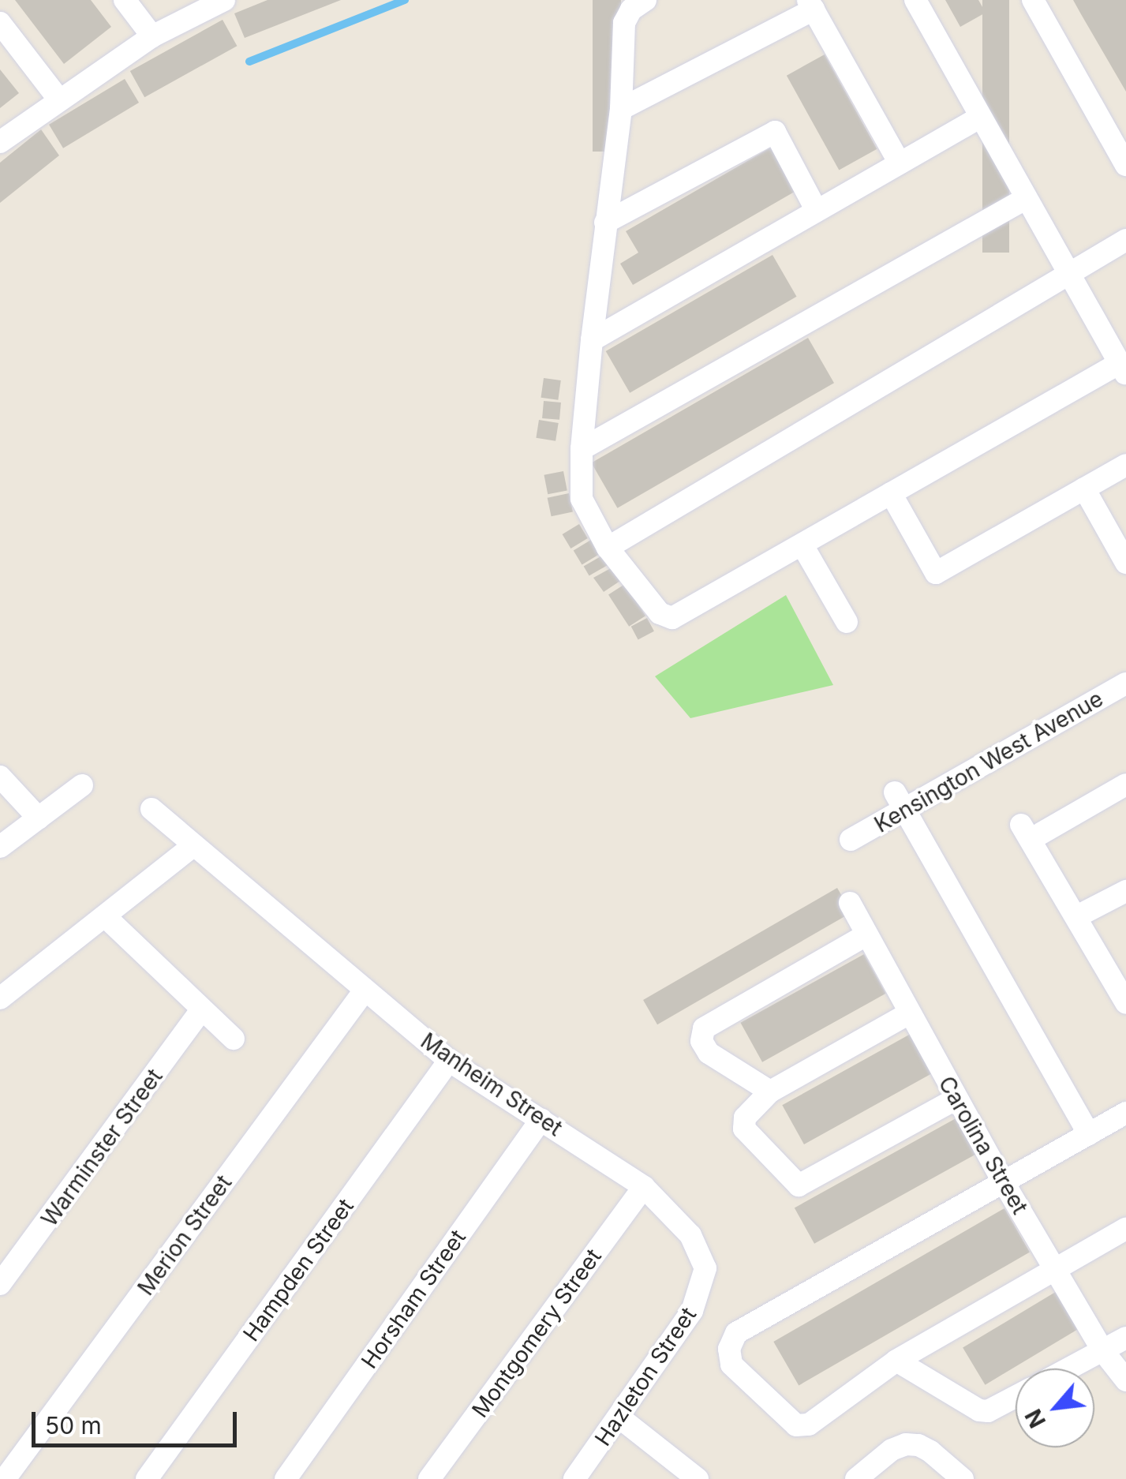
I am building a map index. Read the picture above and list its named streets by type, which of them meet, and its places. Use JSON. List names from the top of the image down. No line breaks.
{"streets":{"street":["Kensington West Avenue","Manheim Street","Carolina Street","Warminster Street","Merion Street","Hampden Street","Horsham Street","Montgomery Street","Hazleton Street"]},"crossings":[["Manheim Street","Merion Street"],["Manheim Street","Hampden Street"],["Manheim Street","Horsham Street"],["Manheim Street","Montgomery Street"],["Manheim Street","Hazleton Street"]],"scale_bar":"50 m","north":"bottom left"}
